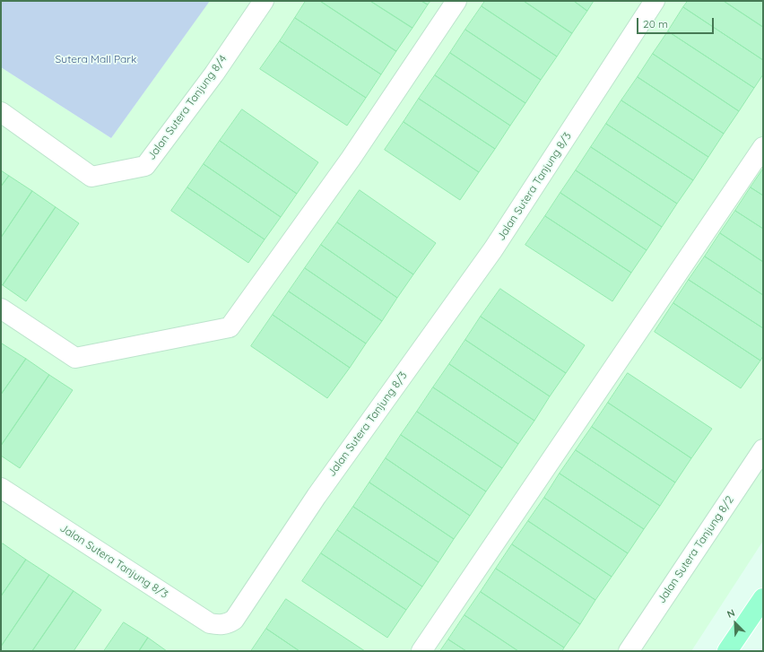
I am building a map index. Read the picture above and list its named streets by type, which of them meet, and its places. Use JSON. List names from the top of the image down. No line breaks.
{"streets":{"street":["Jalan Sutera Tanjung 8/4","Jalan Sutera Tanjung 8/3","Jalan Sutera Tanjung 8/2"]},"parks":["Sutera Mall Park"],"scale_bar":"20 m","north":"top left"}
